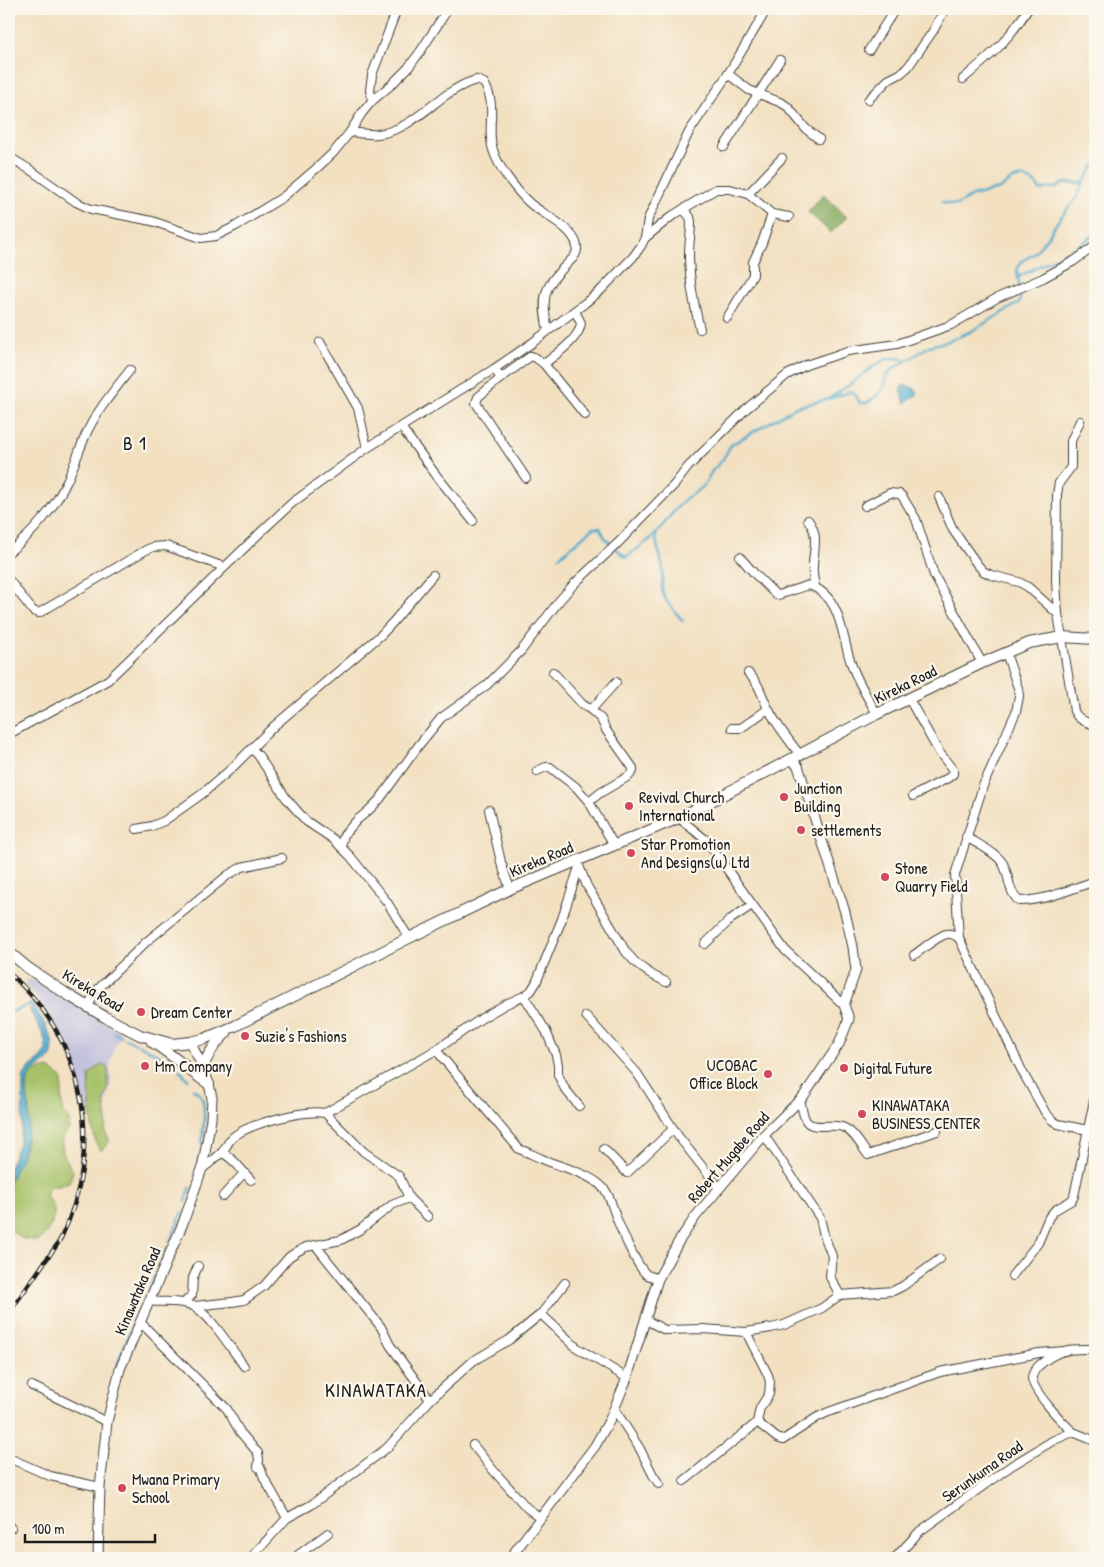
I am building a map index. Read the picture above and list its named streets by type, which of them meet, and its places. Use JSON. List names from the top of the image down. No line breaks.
{"streets":{"main road":["Kireka Road"],"street":["Robert Mugabe Road","Kinawataka Road","Serunkuma Road"]},"crossings":[["Kireka Road","Robert Mugabe Road"],["Kireka Road","Kinawataka Road"]],"districts":["B 1","KINAWATAKA"],"places":["Junction Building","Revival Church International","settlements","Star Promotion And Designs(u) Ltd","Stone Quarry Field","Dream Center","Suzie's Fashions","Mm Company","Digital Future","UCOBAC Office Block","KINAWATAKA BUSINESS CENTER","Mwana Primary School"],"scale_bar":"100 m"}
